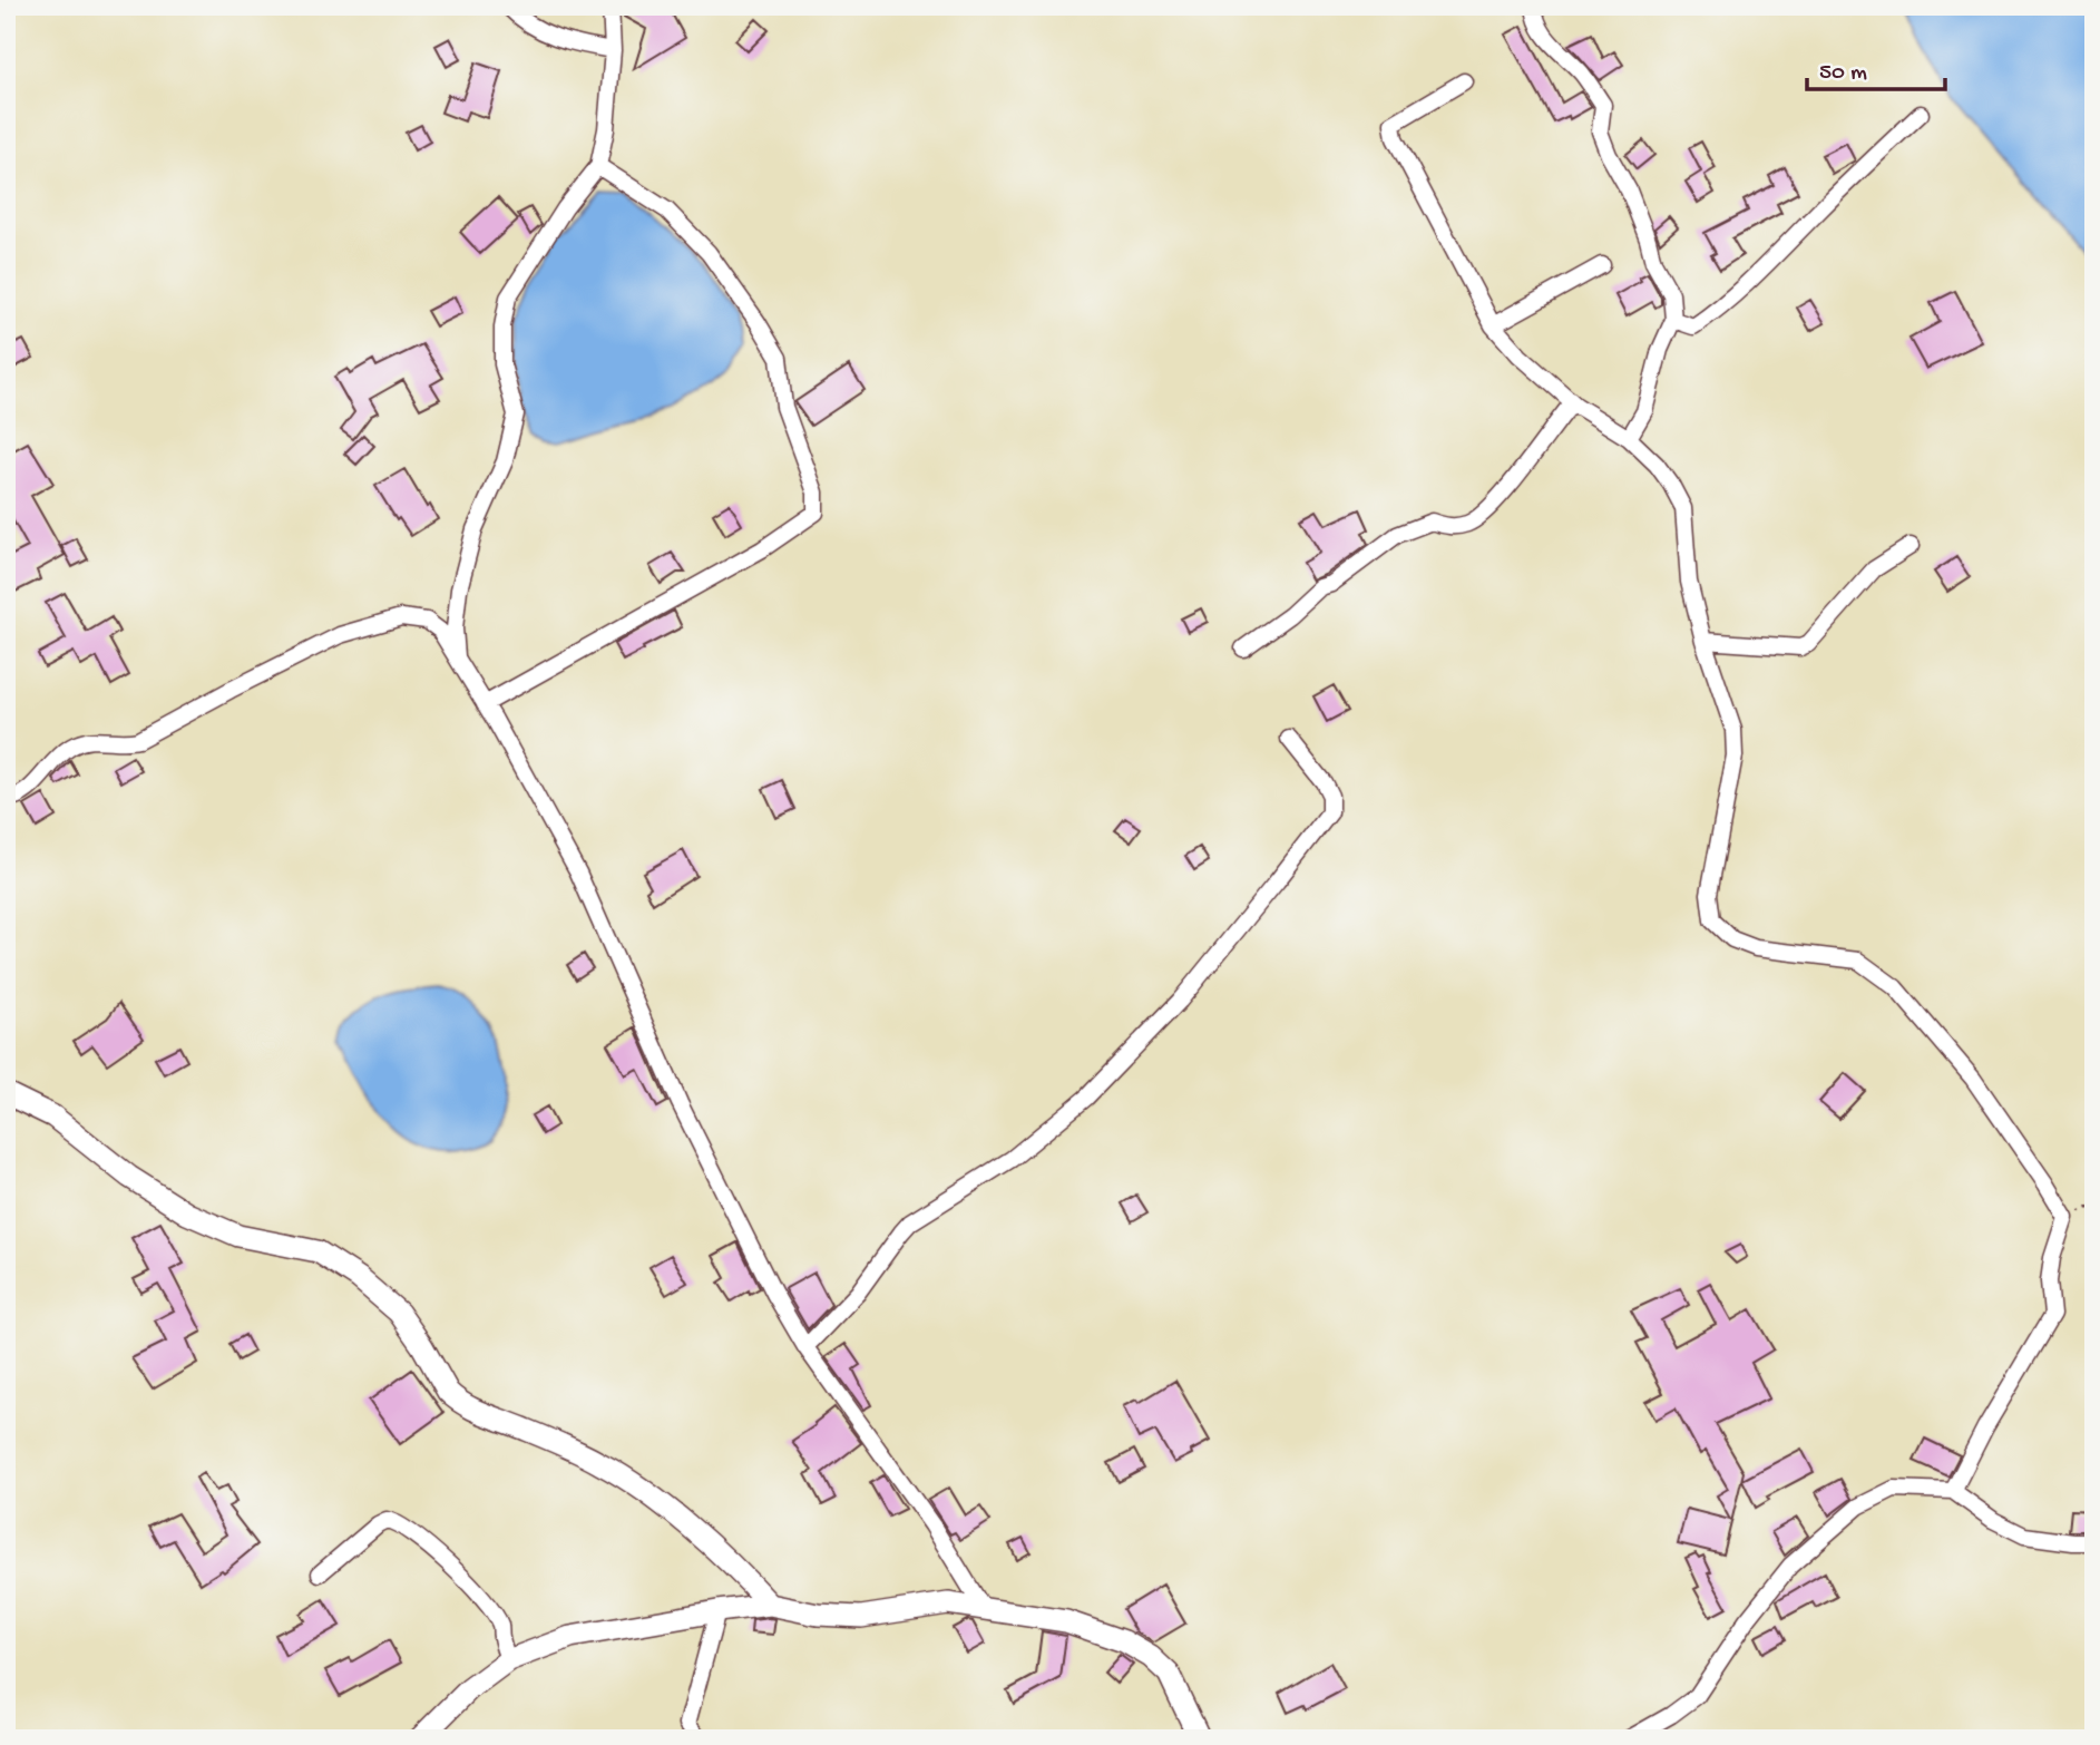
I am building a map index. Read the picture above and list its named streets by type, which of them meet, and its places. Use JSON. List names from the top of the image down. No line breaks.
{"scale_bar":"50 m"}
